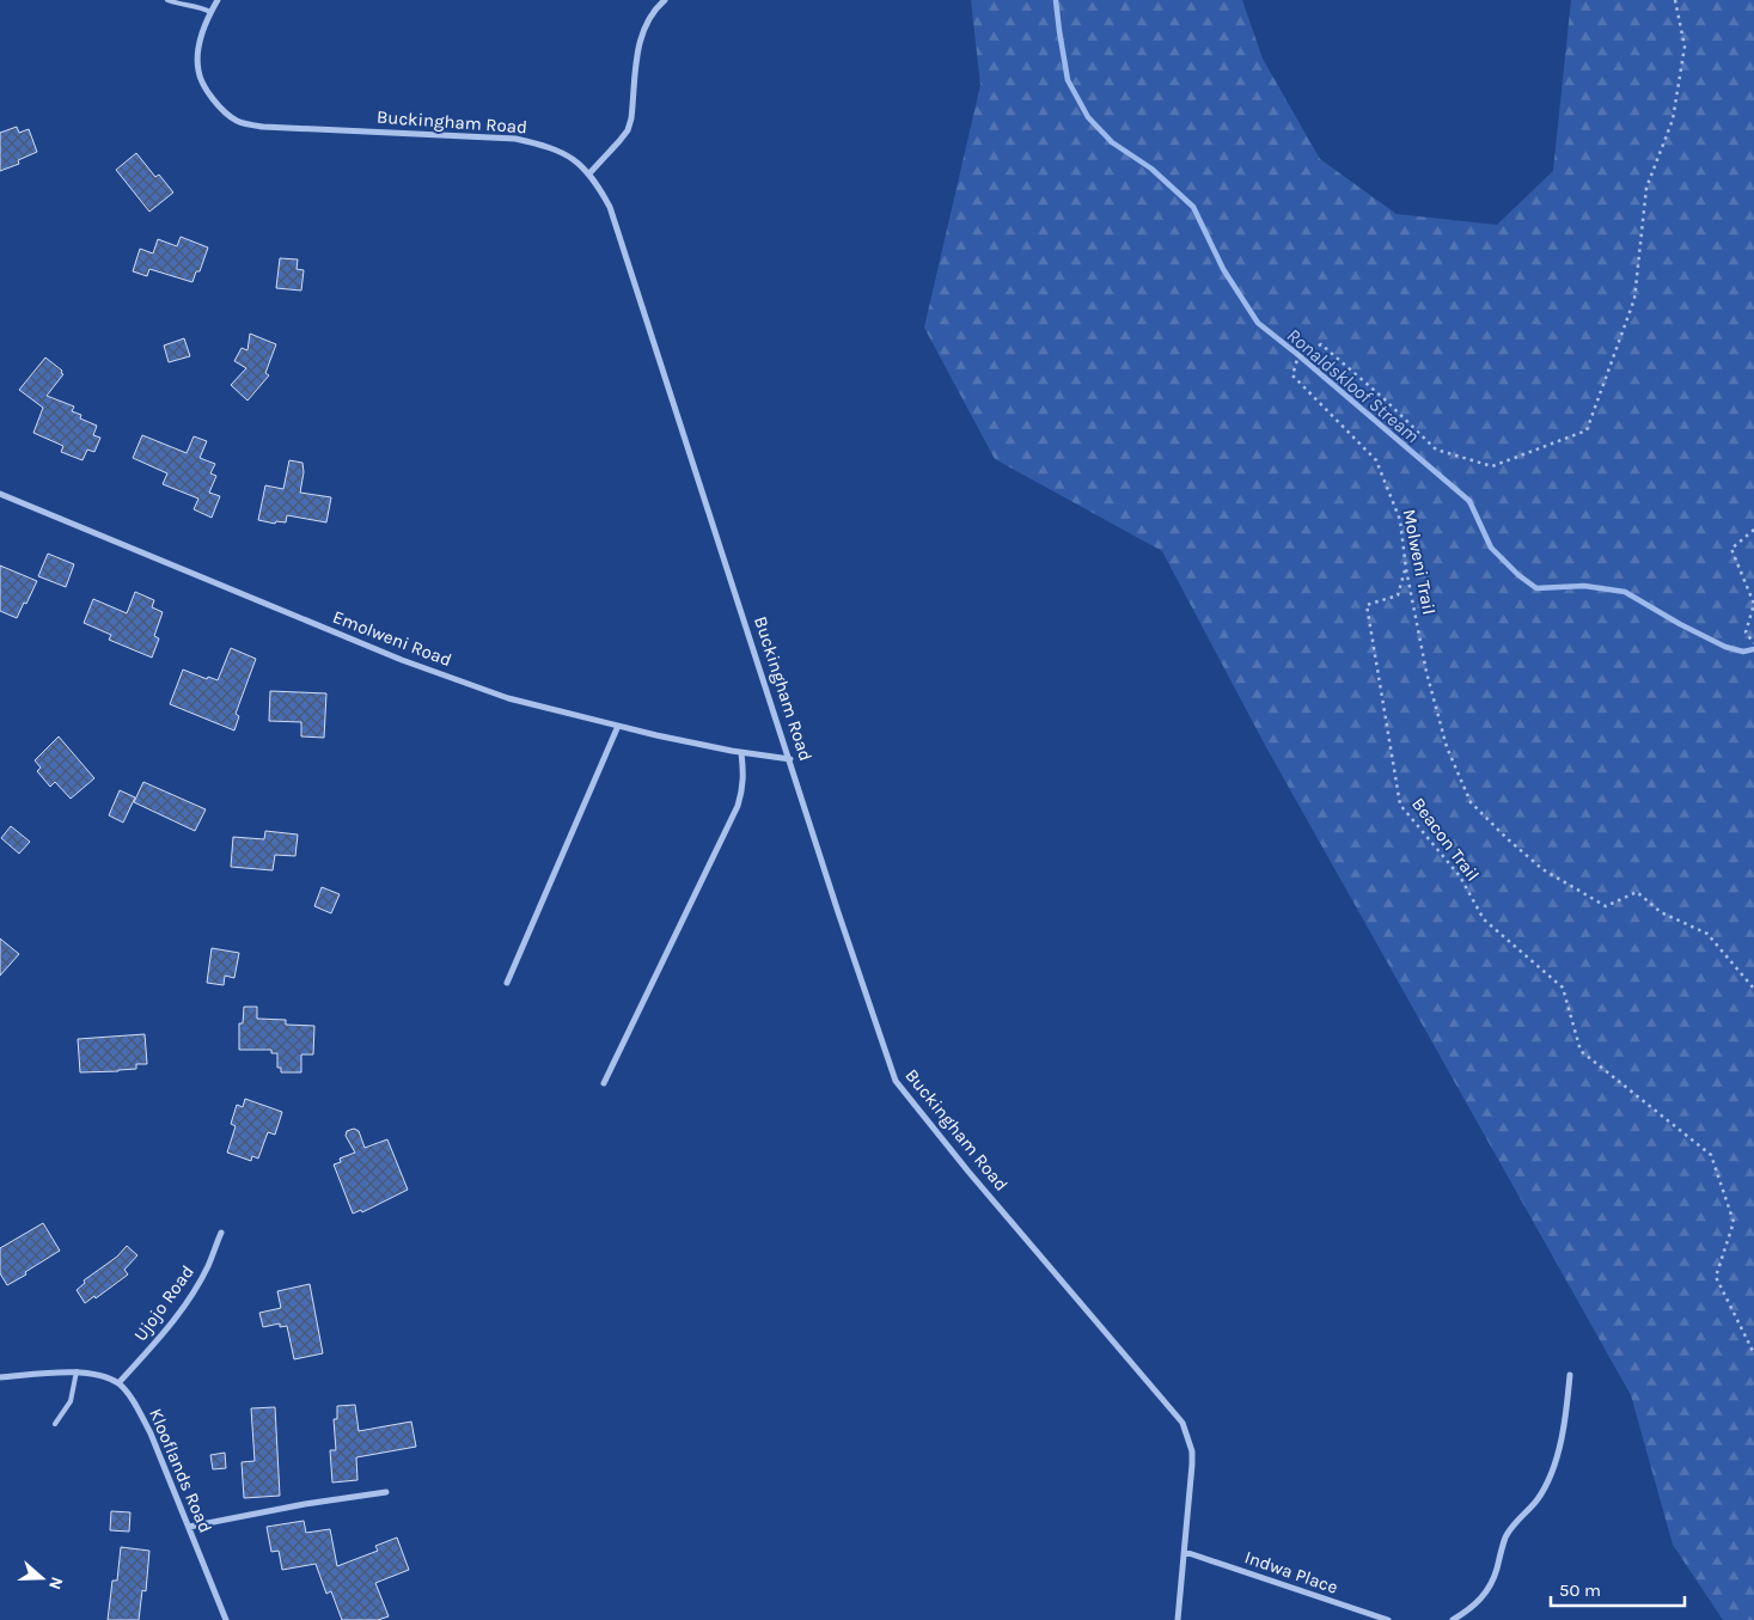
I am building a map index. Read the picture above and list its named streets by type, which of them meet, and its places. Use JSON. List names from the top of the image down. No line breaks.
{"streets":{"street":["Buckingham Road","Emolweni Road","Ujojo Road","Klooflands Road","Indwa Place"],"path":["Molweni Trail","Beacon Trail"]},"crossings":[["Buckingham Road","Emolweni Road"],["Buckingham Road","Indwa Place"],["Molweni Trail","Beacon Trail"],["Ujojo Road","Klooflands Road"]],"water":["Ronaldskloof Stream"],"scale_bar":"50 m","north":"right"}
